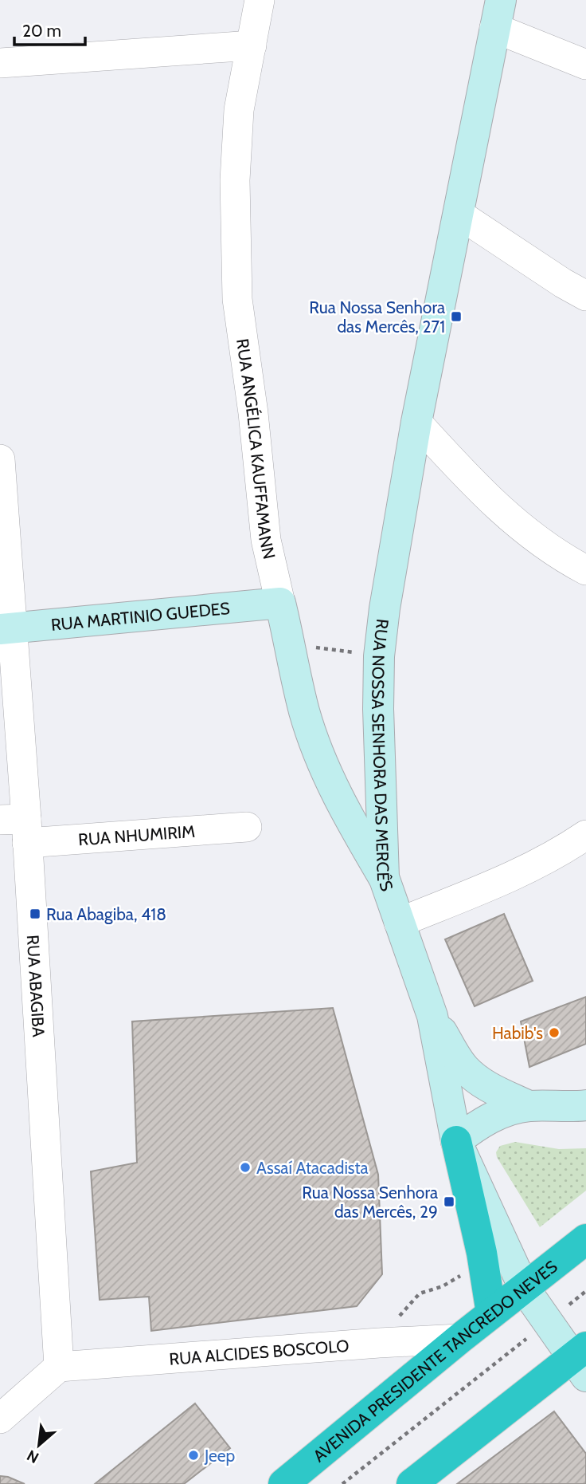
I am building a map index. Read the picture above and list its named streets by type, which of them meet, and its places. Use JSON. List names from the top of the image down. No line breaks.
{"streets":{"highway":["AVENIDA PRESIDENTE TANCREDO NEVES"],"main road":["RUA ANGÉLICA KAUFFAMANN","RUA MARTINIO GUEDES","RUA NOSSA SENHORA DAS MERCÊS"],"street":["RUA NHUMIRIM","RUA ABAGIBA","RUA ALCIDES BOSCOLO"]},"crossings":[["RUA ANGÉLICA KAUFFAMANN","RUA MARTINIO GUEDES"],["RUA ANGÉLICA KAUFFAMANN","RUA NOSSA SENHORA DAS MERCÊS"],["RUA MARTINIO GUEDES","RUA ABAGIBA"],["RUA NOSSA SENHORA DAS MERCÊS","AVENIDA PRESIDENTE TANCREDO NEVES"],["RUA NHUMIRIM","RUA ABAGIBA"],["RUA ABAGIBA","RUA ALCIDES BOSCOLO"],["RUA ALCIDES BOSCOLO","AVENIDA PRESIDENTE TANCREDO NEVES"]],"places":{"transit":["Rua Nossa Senhora das Mercês, 271","Rua Abagiba, 418","Rua Nossa Senhora das Mercês, 29"],"other":["Habib's","Assaí Atacadista","Jeep"]},"scale_bar":"20 m","north":"bottom left"}
